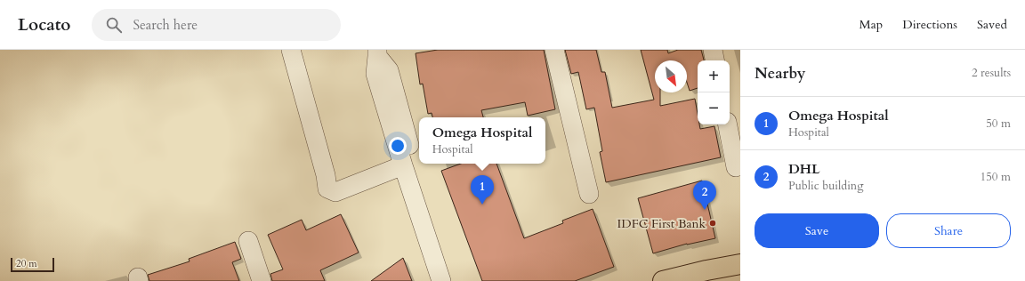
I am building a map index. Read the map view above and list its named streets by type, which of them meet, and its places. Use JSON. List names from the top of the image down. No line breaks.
{"places":["IDFC First Bank"],"scale_bar":"20 m","north":"bottom right","page":{"header":"Locato","search":"Search here","nav":["Map","Directions","Saved"],"heading":["Nearby","2 results"],"map_buttons":["+","−"],"list":[{"mark":"1","name":"Omega Hospital","note":"Hospital","value":"50 m"},{"mark":"2","name":"DHL","note":"Public building","value":"150 m"}],"popup":["Omega Hospital","Hospital"],"pins":["1","2"],"buttons":["Save","Share"],"scale":"20 m"}}
